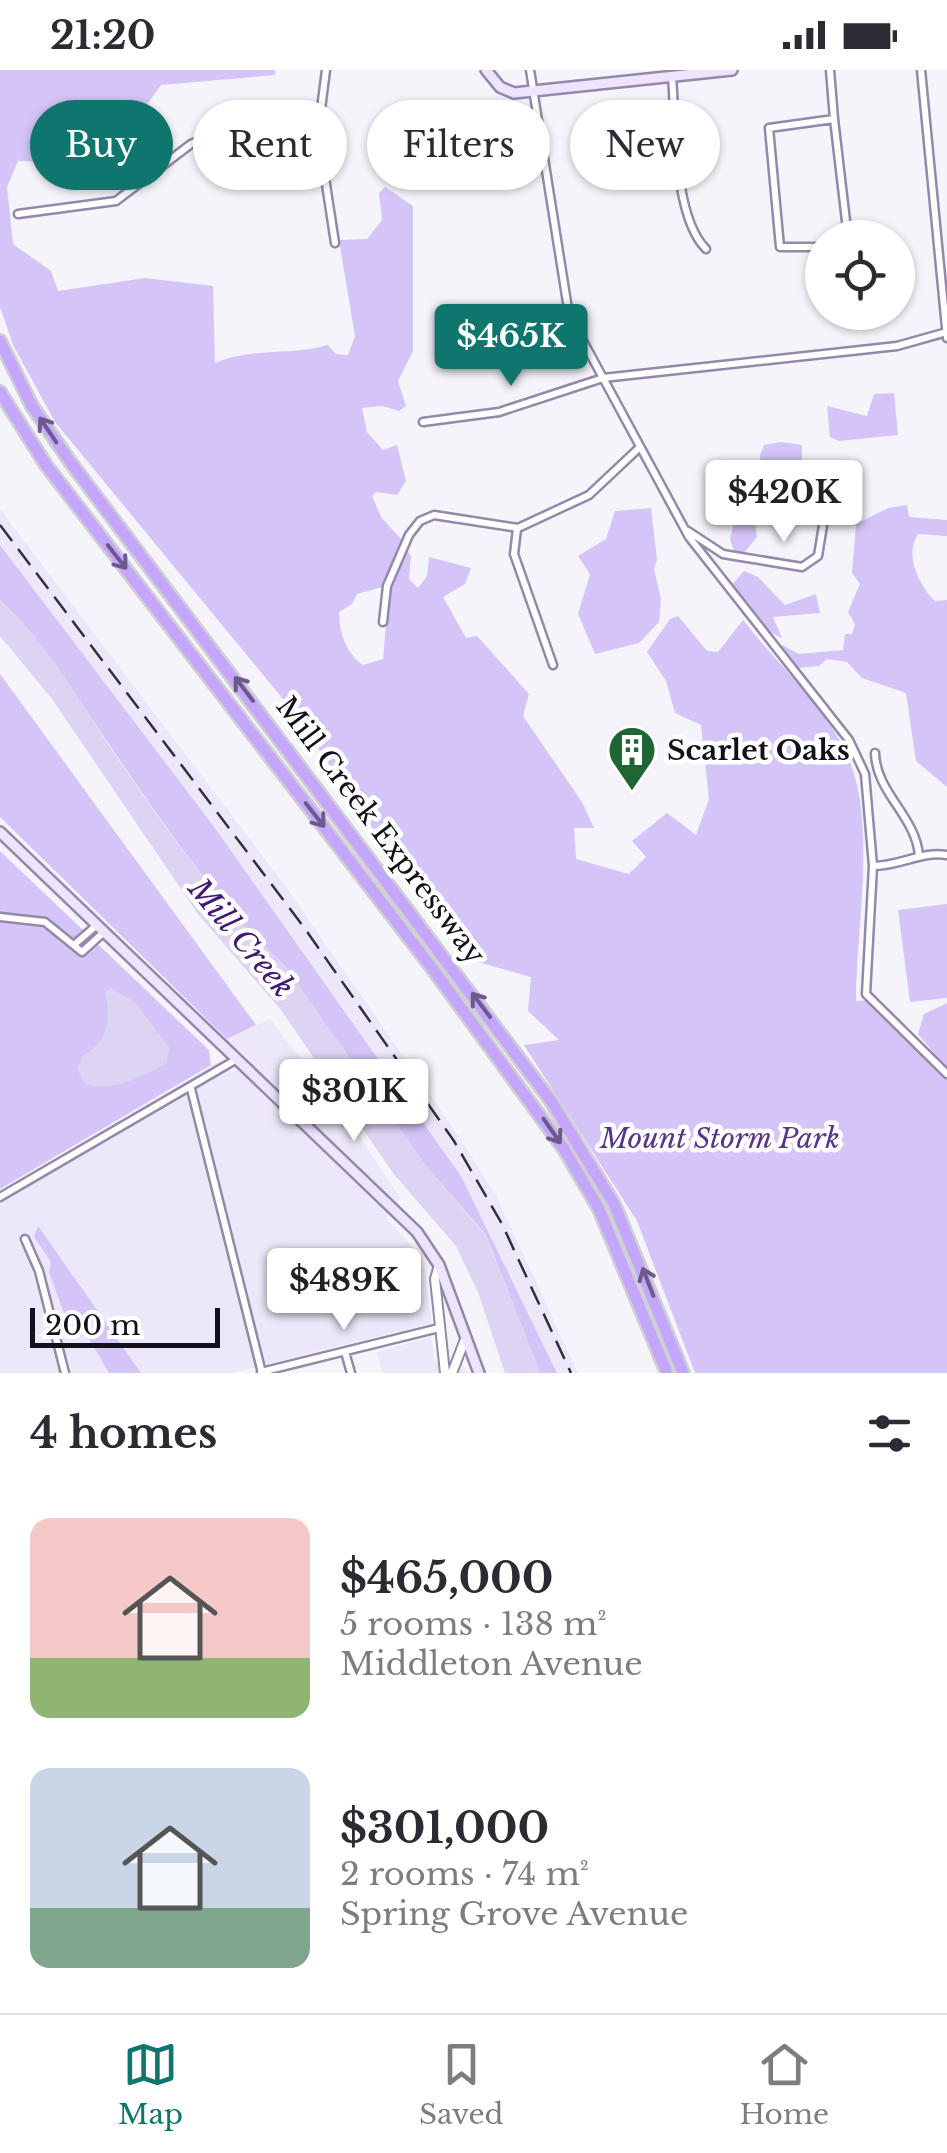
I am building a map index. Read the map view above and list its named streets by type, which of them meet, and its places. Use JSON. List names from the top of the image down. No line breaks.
{"streets":{"highway":["Mill Creek Expressway"]},"water":["Mill Creek"],"parks":["Mount Storm Park"],"places":{"building":["Scarlet Oaks"]},"scale_bar":"200 m","page":{"status":"21:20","chip":["Buy","Rent","Filters","New"],"price":["$465K","$420K","$301K","$489K"],"scale":"200 m","heading":"4 homes","list":[{"name":"$465,000","note":"5 rooms · 138 m² · Middleton Avenue"},{"name":"$301,000","note":"2 rooms · 74 m² · Spring Grove Avenue"}],"tabs":["Map","Saved","Home"]}}
